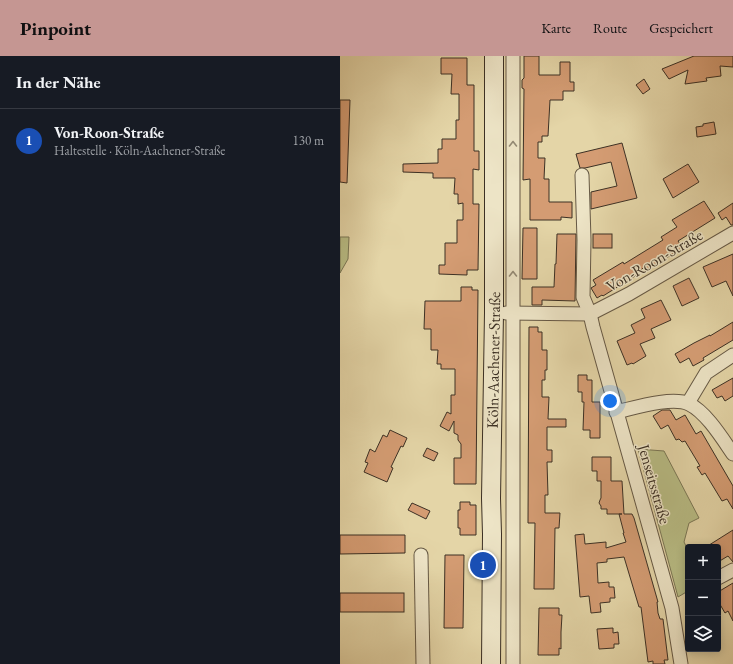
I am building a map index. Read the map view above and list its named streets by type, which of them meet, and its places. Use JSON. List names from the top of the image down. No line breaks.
{"streets":{"main road":["Köln-Aachener-Straße"],"street":["Von-Roon-Straße","Jenseitsstraße"]},"crossings":[["Von-Roon-Straße","Köln-Aachener-Straße"],["Von-Roon-Straße","Jenseitsstraße"]],"page":{"header":"Pinpoint","nav":["Karte","Route","Gespeichert"],"heading":"In der Nähe","list":[{"mark":"1","name":"Von-Roon-Straße","note":"Haltestelle · Köln-Aachener-Straße","value":"130 m"}],"map_buttons":["+","−"],"pins":"1"}}
